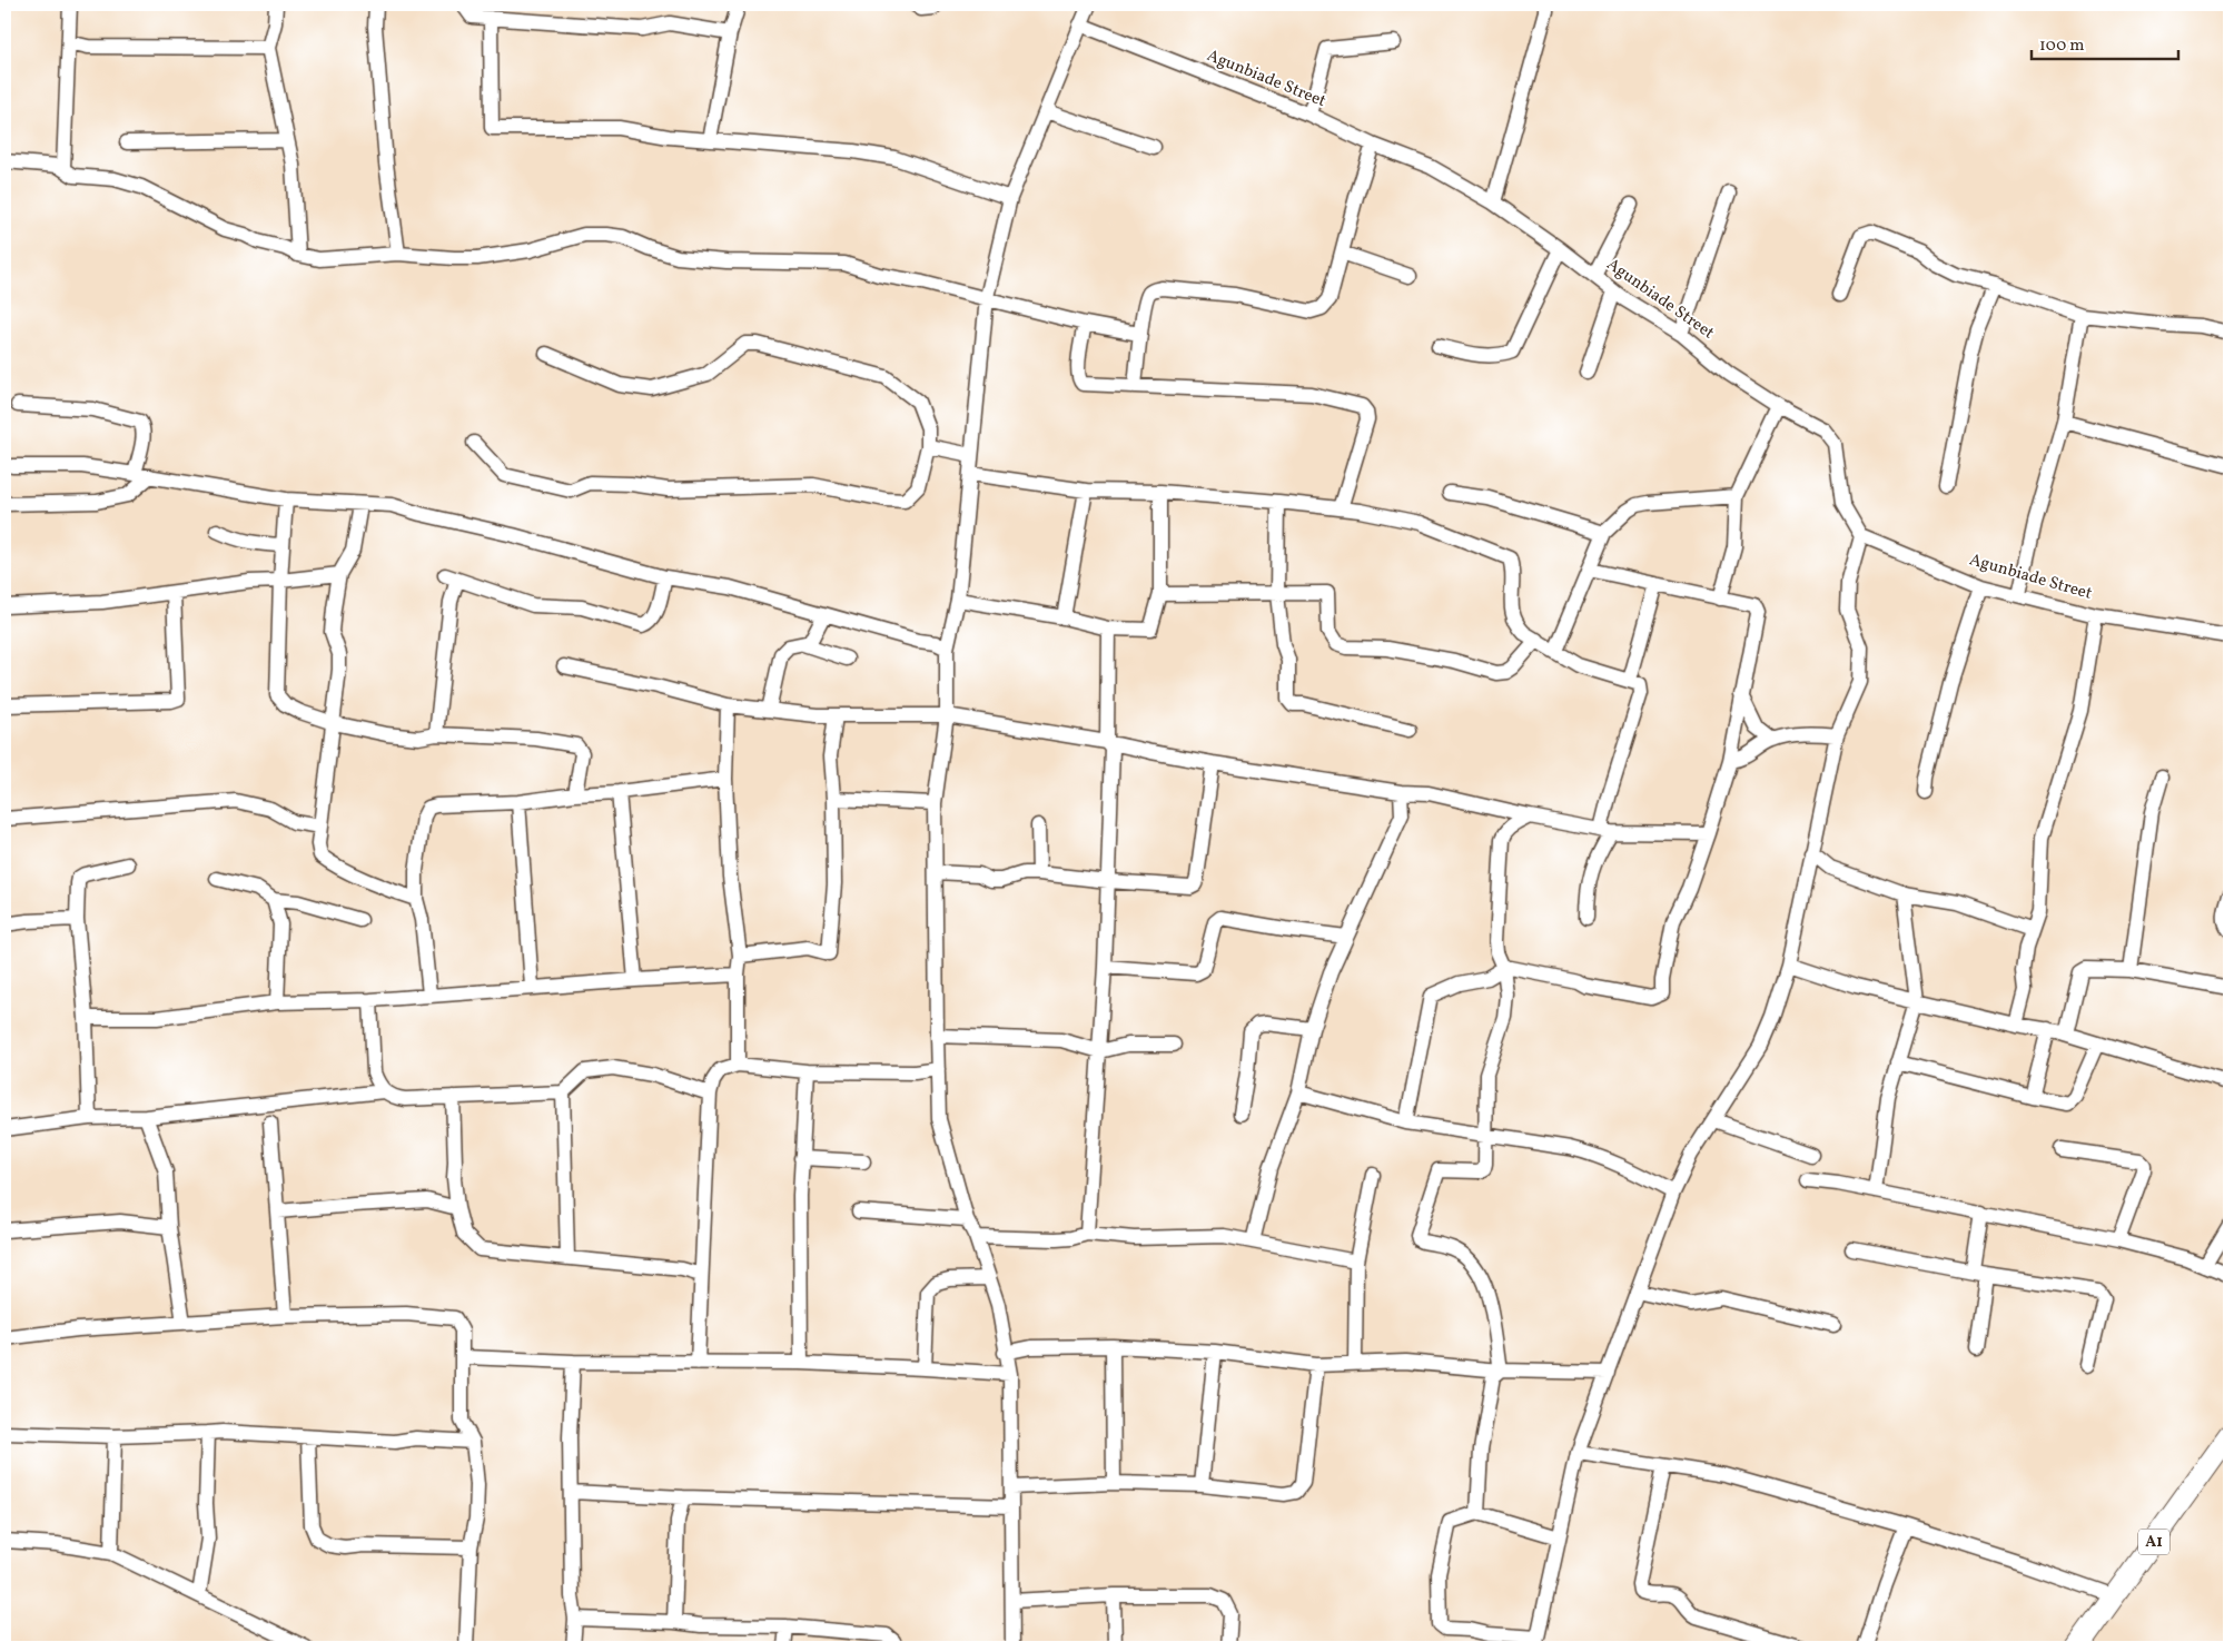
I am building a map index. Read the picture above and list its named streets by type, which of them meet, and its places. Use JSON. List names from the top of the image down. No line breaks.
{"streets":{"highway":["A1"],"street":["Agunbiade Street"]},"scale_bar":"100 m"}
